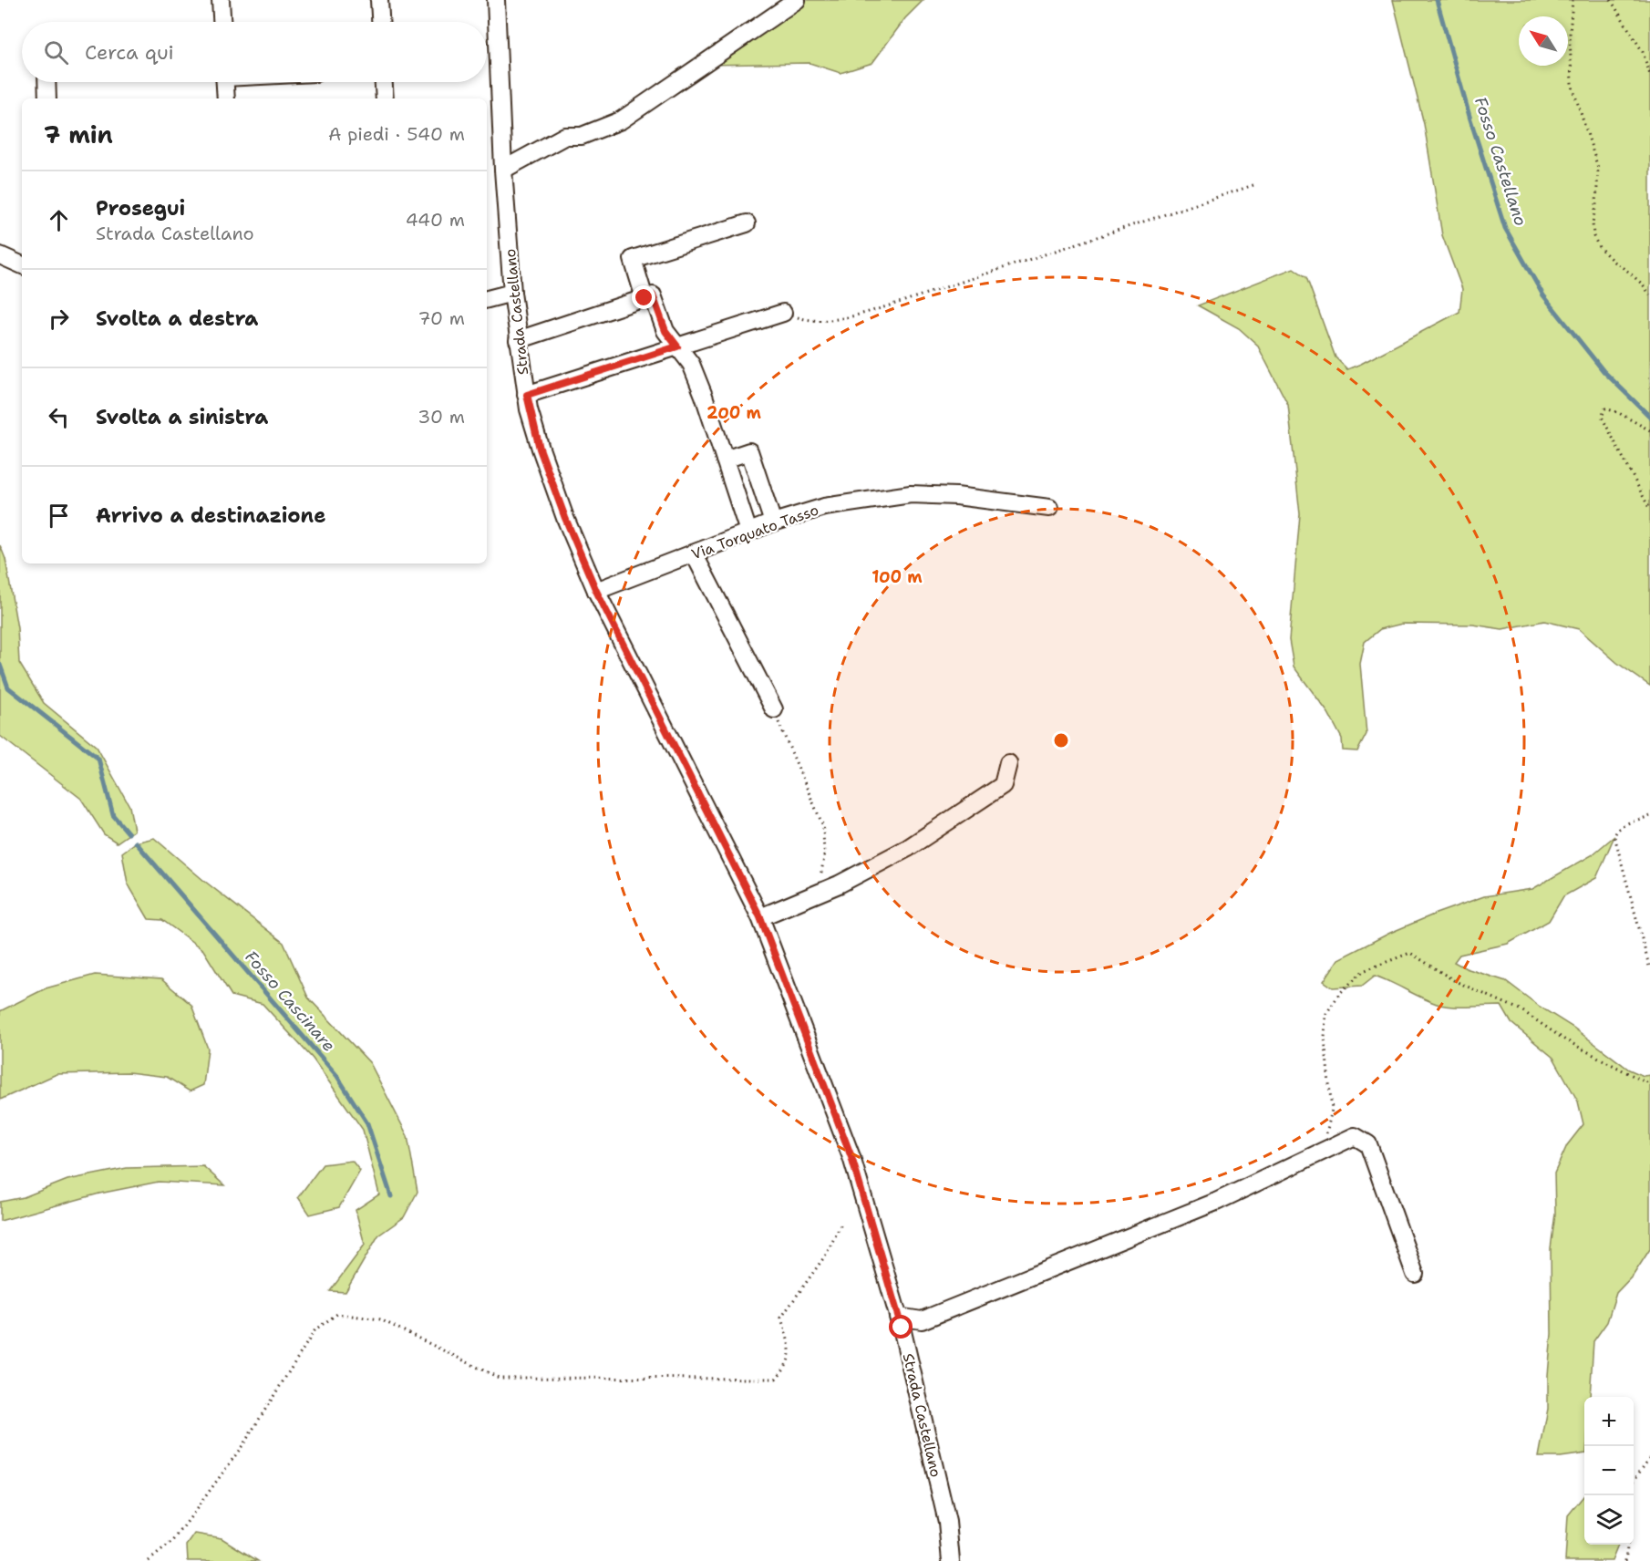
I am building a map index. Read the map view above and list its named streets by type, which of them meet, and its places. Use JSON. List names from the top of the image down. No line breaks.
{"streets":{"street":["Strada Castellano","Via Torquato Tasso"]},"crossings":[["Strada Castellano","Via Torquato Tasso"]],"water":["Fosso Castellano","Fosso Cascinare"],"north":"top left","page":{"search":"Cerca qui","heading":["7 min","A piedi · 540 m"],"list":[["Prosegui","Strada Castellano","440 m"],["Svolta a destra","70 m"],["Svolta a sinistra","30 m"],"Arrivo a destinazione"],"map_buttons":["+","−"]},"rings":["200 m","100 m"]}
